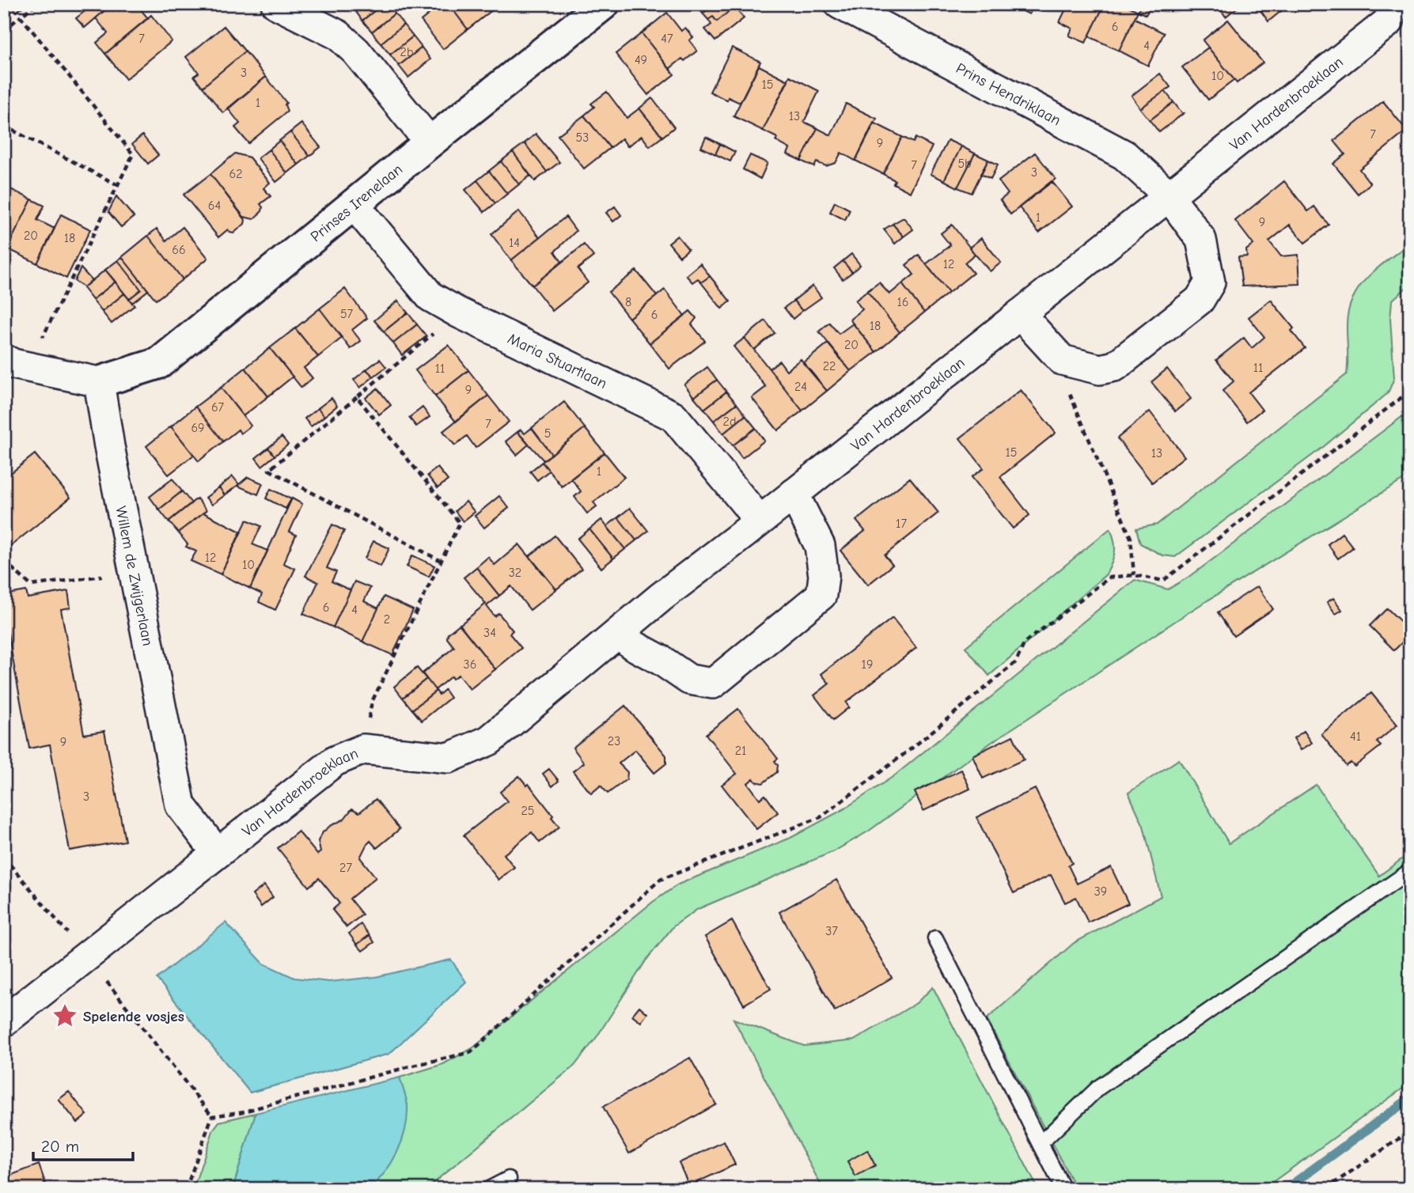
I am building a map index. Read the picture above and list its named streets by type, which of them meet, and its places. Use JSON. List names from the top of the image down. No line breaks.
{"streets":{"street":["Prins Hendriklaan","Van Hardenbroeklaan","Prinses Irenelaan","Maria Stuartlaan","Willem de Zwijgerlaan"]},"crossings":[["Prins Hendriklaan","Van Hardenbroeklaan"],["Van Hardenbroeklaan","Maria Stuartlaan"],["Van Hardenbroeklaan","Willem de Zwijgerlaan"],["Prinses Irenelaan","Maria Stuartlaan"],["Prinses Irenelaan","Willem de Zwijgerlaan"]],"places":{"place":["Spelende vosjes"]},"house_numbers":["6","7","47","4","2b","49","3","10","15","1","13","7","53","9","5b","7","3","62","64","1","9","20","18","14","66","12","8","16","57","6","18","20","22","11","11","24","9","67","2d","7","69","5","15","13","1","17","12","10","32","6","4","2","34","36","19","41","23","9","21","3","25","27","39","37"],"scale_bar":"20 m"}
